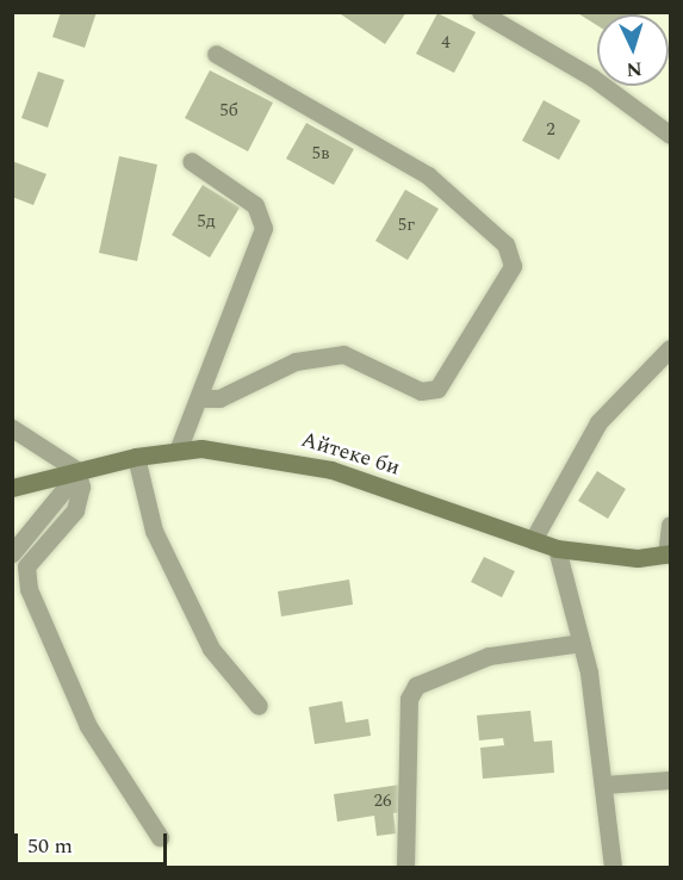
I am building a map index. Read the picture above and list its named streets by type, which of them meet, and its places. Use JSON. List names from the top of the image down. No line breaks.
{"streets":{"street":["Айтеке би"]},"house_numbers":["4","5б","2","5в","5д","5г","26"],"scale_bar":"50 m","north":"bottom"}
